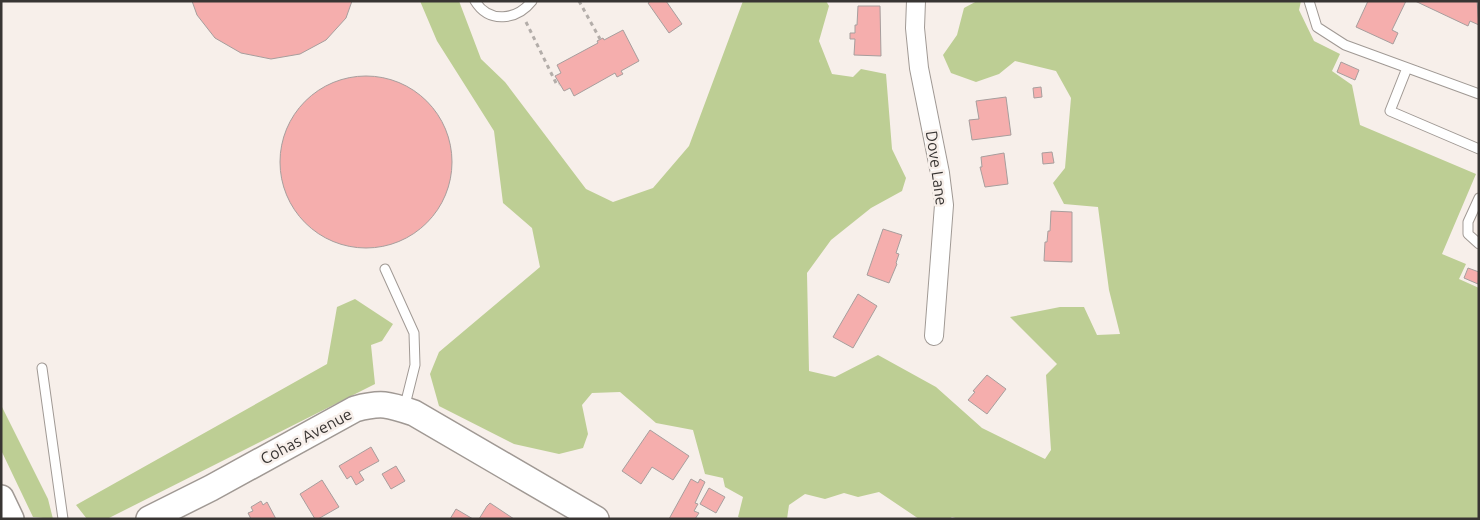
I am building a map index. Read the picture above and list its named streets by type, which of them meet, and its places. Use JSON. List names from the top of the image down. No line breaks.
{"streets":{"street":["Dove Lane","Cohas Avenue"]}}
